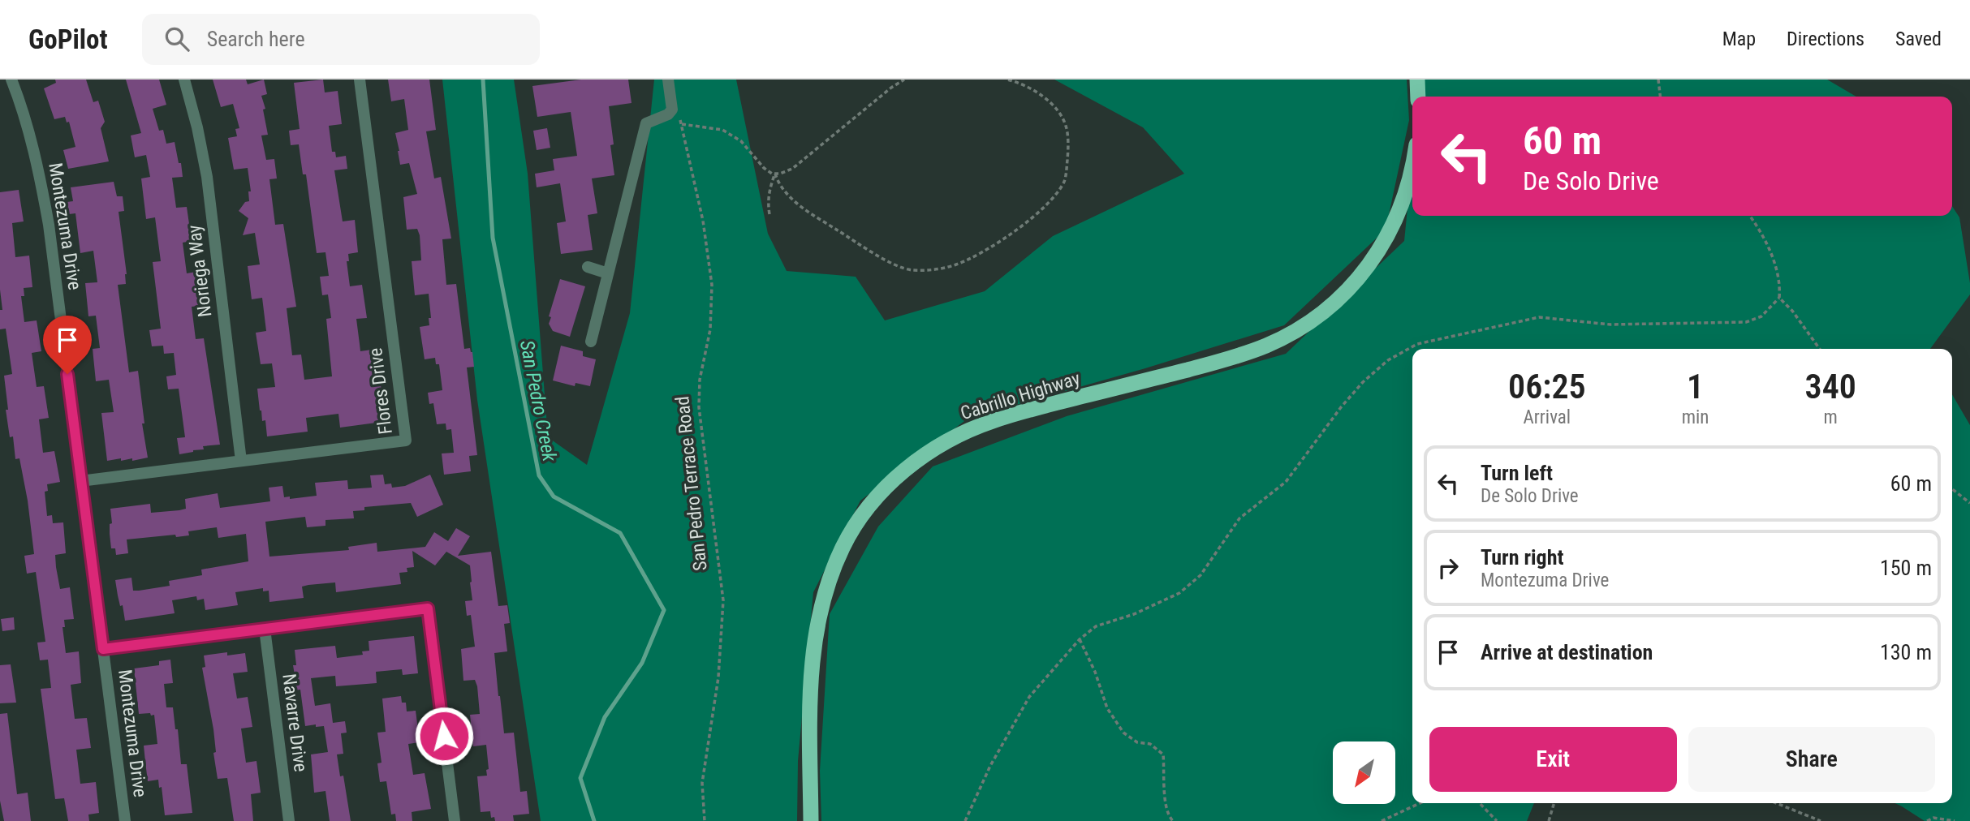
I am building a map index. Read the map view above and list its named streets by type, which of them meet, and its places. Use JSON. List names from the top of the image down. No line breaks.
{"streets":{"highway":["Cabrillo Highway"],"street":["Montezuma Drive","Noriega Way","Flores Drive","Navarre Drive"],"path":["San Pedro Terrace Road"]},"crossings":[["Montezuma Drive","Flores Drive"],["Noriega Way","Flores Drive"]],"water":["San Pedro Creek"],"north":"bottom left","page":{"header":"GoPilot","search":"Search here","nav":["Map","Directions","Saved"],"turn":["60 m","De Solo Drive"],"eta":["06:25","Arrival","1","min","340","m"],"list":[{"name":"Turn left","note":"De Solo Drive","value":"60 m"},{"name":"Turn right","note":"Montezuma Drive","value":"150 m"},{"name":"Arrive at destination","value":"130 m"}],"buttons":["Exit","Share"]}}
